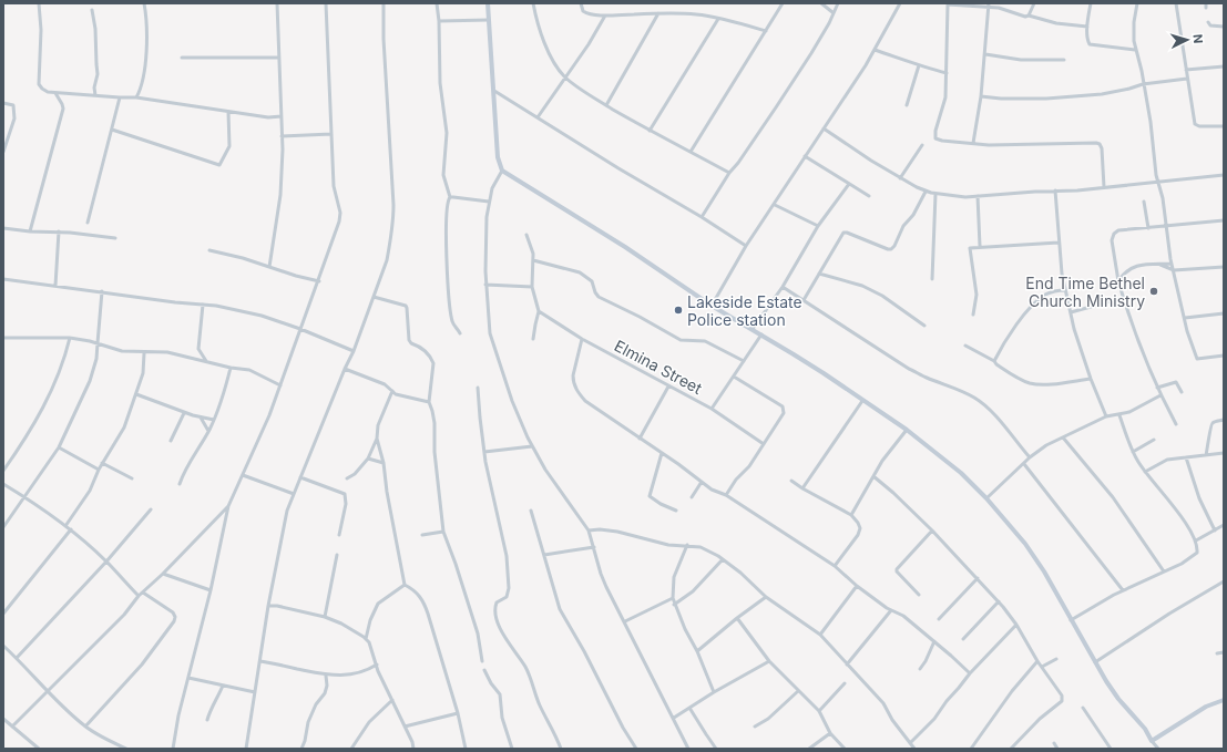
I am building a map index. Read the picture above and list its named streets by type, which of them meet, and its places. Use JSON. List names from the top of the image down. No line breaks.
{"streets":{"street":["Elmina Street"]},"places":["End Time Bethel Church Ministry","Lakeside Estate Police station"],"north":"right"}
